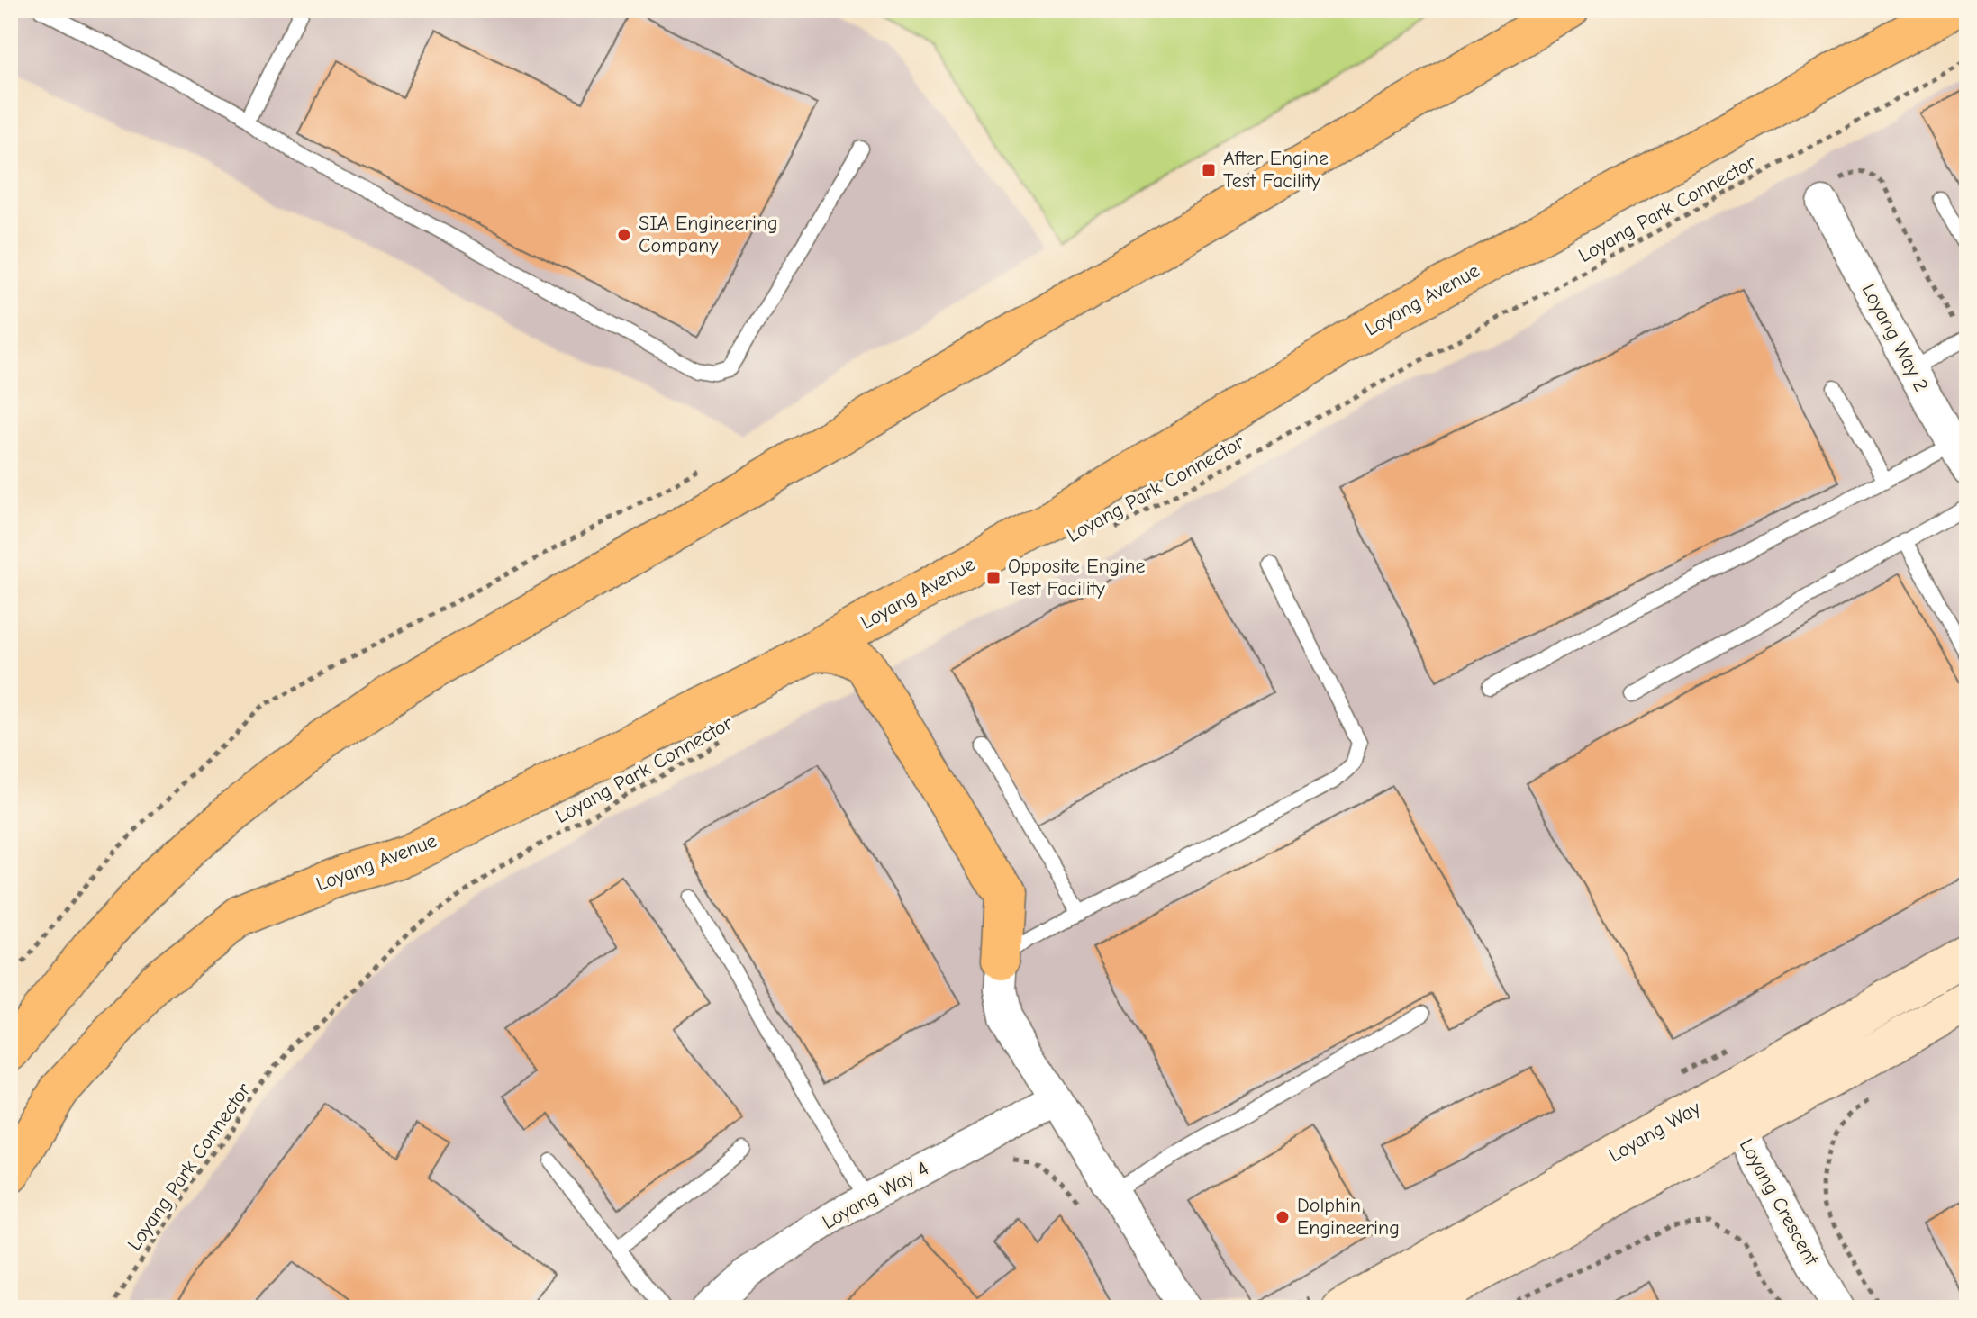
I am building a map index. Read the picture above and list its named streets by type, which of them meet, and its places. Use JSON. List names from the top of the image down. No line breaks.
{"streets":{"main road":["Loyang Avenue"],"street":["Loyang Way 2","Loyang Way","Loyang Way 4","Loyang Crescent"],"path":["Loyang Park Connector"]},"crossings":[["Loyang Way","Loyang Crescent"]],"places":{"transit":["After Engine Test Facility","Opposite Engine Test Facility"],"other":["SIA Engineering Company","Dolphin Engineering"]}}
